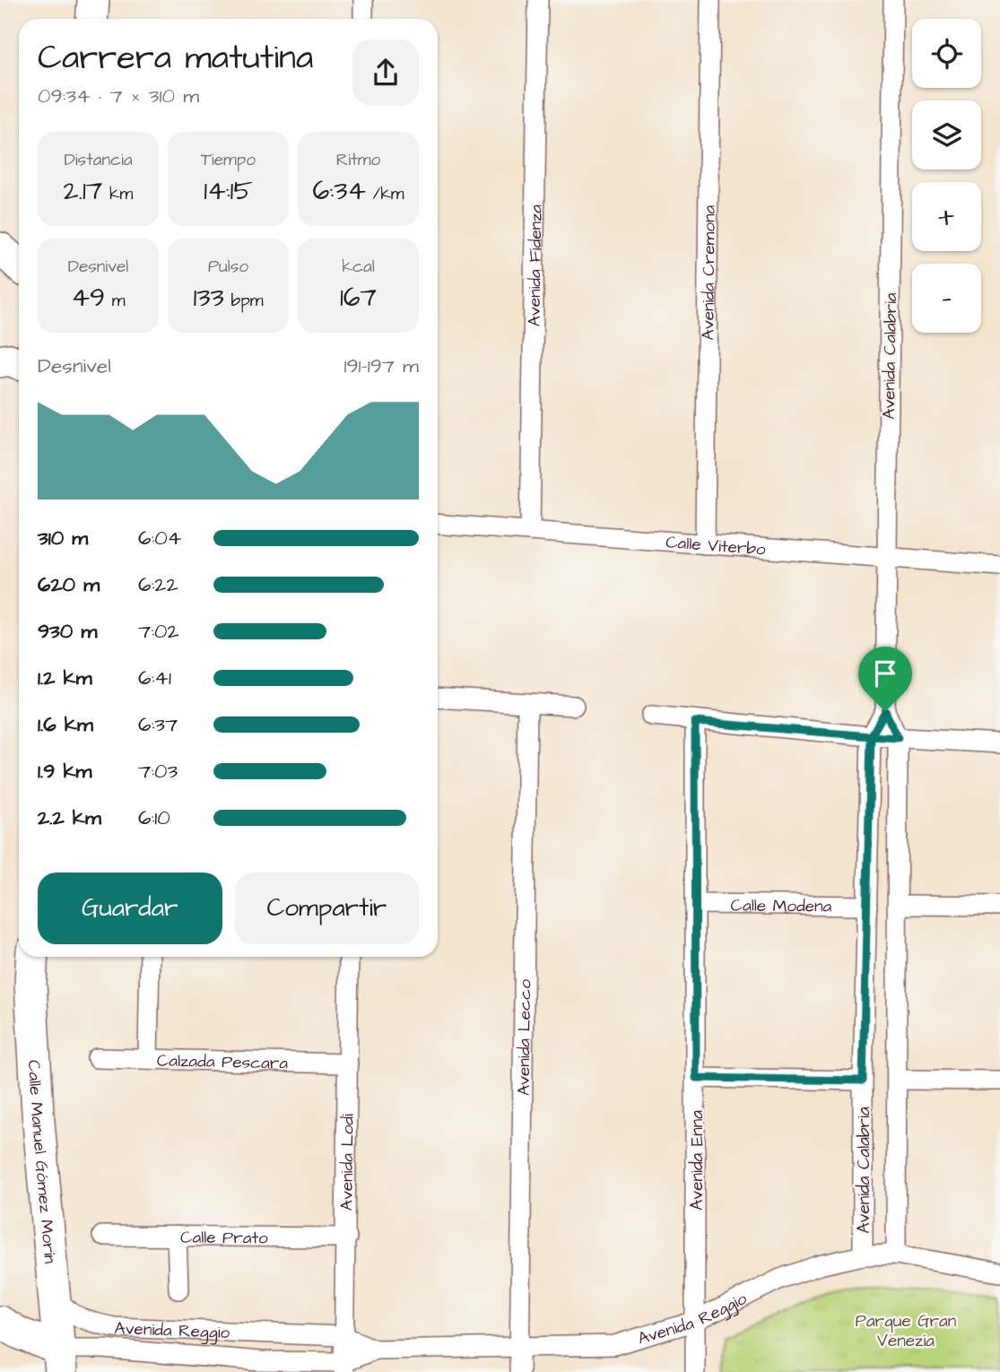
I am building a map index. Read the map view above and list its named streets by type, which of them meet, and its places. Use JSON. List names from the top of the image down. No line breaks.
{"streets":{"main road":["Calle Manuel Gómez Morín"],"street":["Avenida Fidenza","Avenida Cremona","Avenida Calabria","Calle Viterbo","Calle Modena","Avenida Lecco","Calzada Pescara","Avenida Enna","Avenida Lodi","Calle Prato","Avenida Reggio"]},"crossings":[["Avenida Fidenza","Calle Viterbo"],["Avenida Cremona","Calle Viterbo"],["Avenida Calabria","Calle Viterbo"],["Avenida Calabria","Calle Modena"],["Avenida Calabria","Avenida Reggio"],["Calle Modena","Avenida Enna"],["Avenida Lecco","Avenida Reggio"],["Calzada Pescara","Avenida Lodi"],["Avenida Enna","Avenida Reggio"],["Calle Manuel Gómez Morín","Avenida Reggio"],["Avenida Lodi","Calle Prato"],["Avenida Lodi","Avenida Reggio"]],"parks":["Parque Gran Venezia"],"page":{"map_buttons":["+","−"],"heading":["Carrera matutina","09:34 · 7 × 310 m"],"stats":[["Distancia","2.17 km"],["Tiempo","14:15"],["Ritmo","6:34 /km"],["Desnivel","49 m"],["Pulso","133 bpm"],["kcal","167"]],"chart":["Desnivel","191–197 m"],"list":[{"name":"310 m","note":"6:04"},{"name":"620 m","note":"6:22"},{"name":"930 m","note":"7:02"},{"name":"1.2 km","note":"6:41"},{"name":"1.6 km","note":"6:37"},{"name":"1.9 km","note":"7:03"},{"name":"2.2 km","note":"6:10"}],"buttons":["Guardar","Compartir"]}}
